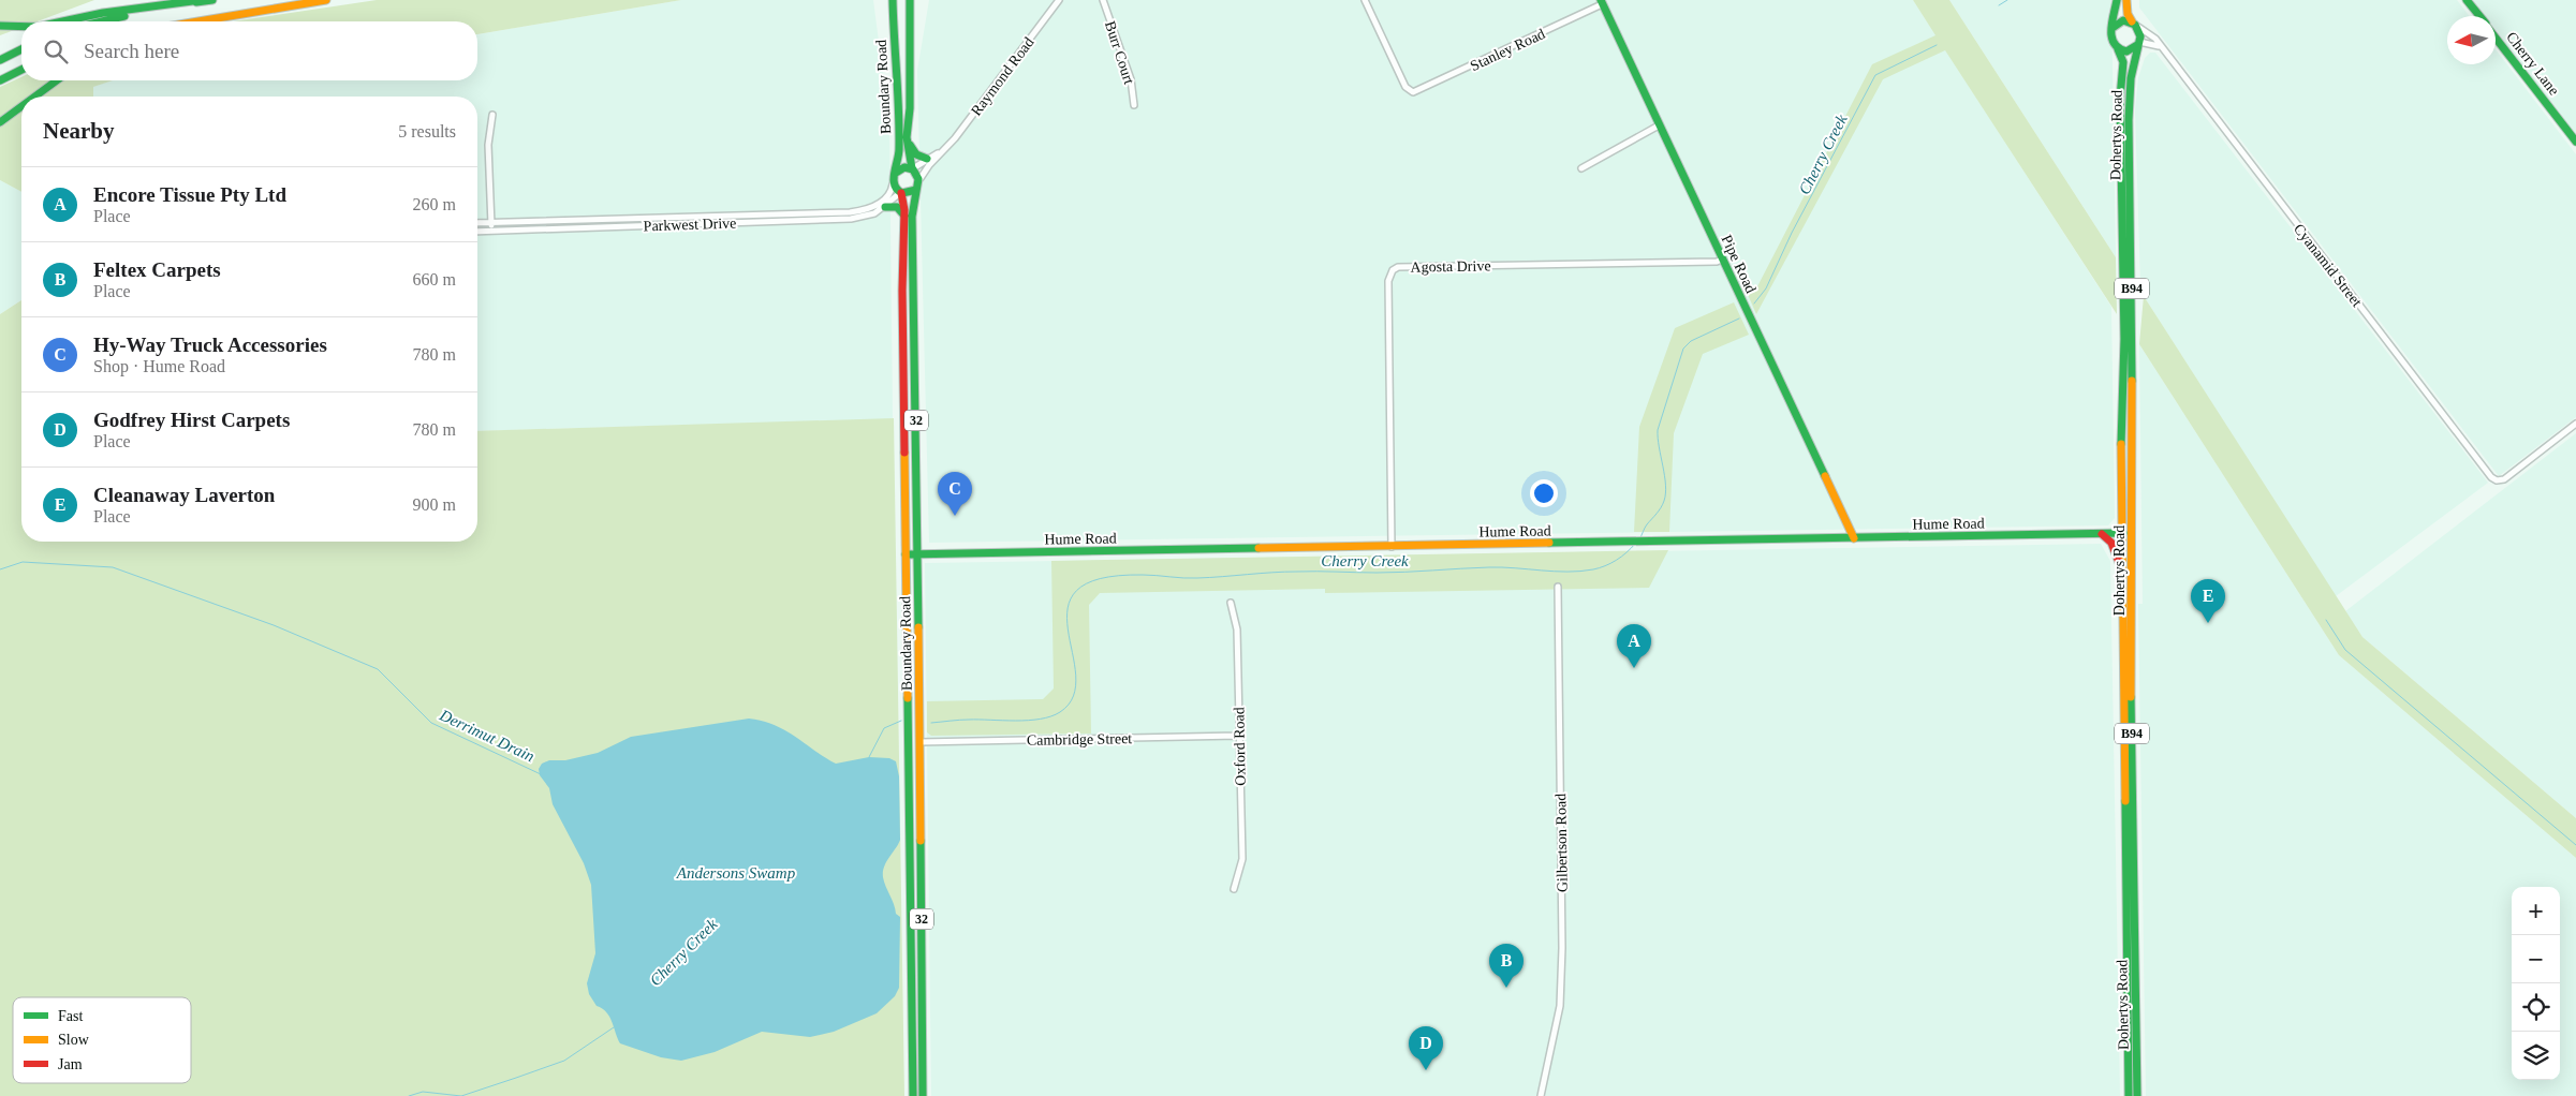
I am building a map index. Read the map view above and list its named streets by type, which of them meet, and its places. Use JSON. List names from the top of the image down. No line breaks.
{"streets":{"main road":["Cherry Lane","Boundary Road","Dohertys Road","Pipe Road","B94","32","Hume Road"],"street":["Stanley Road","Burr Court","Raymond Road","Parkwest Drive","Cyanamid Street","Agosta Drive","Cambridge Street","Oxford Road","Gilbertson Road"]},"crossings":[["Stanley Road","Pipe Road"],["Raymond Road","Boundary Road"],["Raymond Road","Parkwest Drive"],["Raymond Road","32"],["Boundary Road","Parkwest Drive"],["Boundary Road","32"],["Boundary Road","Hume Road"],["Boundary Road","Cambridge Street"],["Dohertys Road","Cyanamid Street"],["Dohertys Road","B94"],["Dohertys Road","Hume Road"],["Parkwest Drive","32"],["Pipe Road","Agosta Drive"],["Pipe Road","Hume Road"],["Cyanamid Street","B94"],["Agosta Drive","Hume Road"],["Cambridge Street","Oxford Road"]],"water":["Cherry Creek","Derrimut Drain","Andersons Swamp"],"legend":["Fast","Slow","Jam"],"north":"left","page":{"search":"Search here","heading":["Nearby","5 results"],"list":[{"mark":"A","name":"Encore Tissue Pty Ltd","note":"Place","value":"260 m"},{"mark":"B","name":"Feltex Carpets","note":"Place","value":"660 m"},{"mark":"C","name":"Hy-Way Truck Accessories","note":"Shop · Hume Road","value":"780 m"},{"mark":"D","name":"Godfrey Hirst Carpets","note":"Place","value":"780 m"},{"mark":"E","name":"Cleanaway Laverton","note":"Place","value":"900 m"}],"pins":["C","E","A","B","D"],"map_buttons":["+","−"]}}
